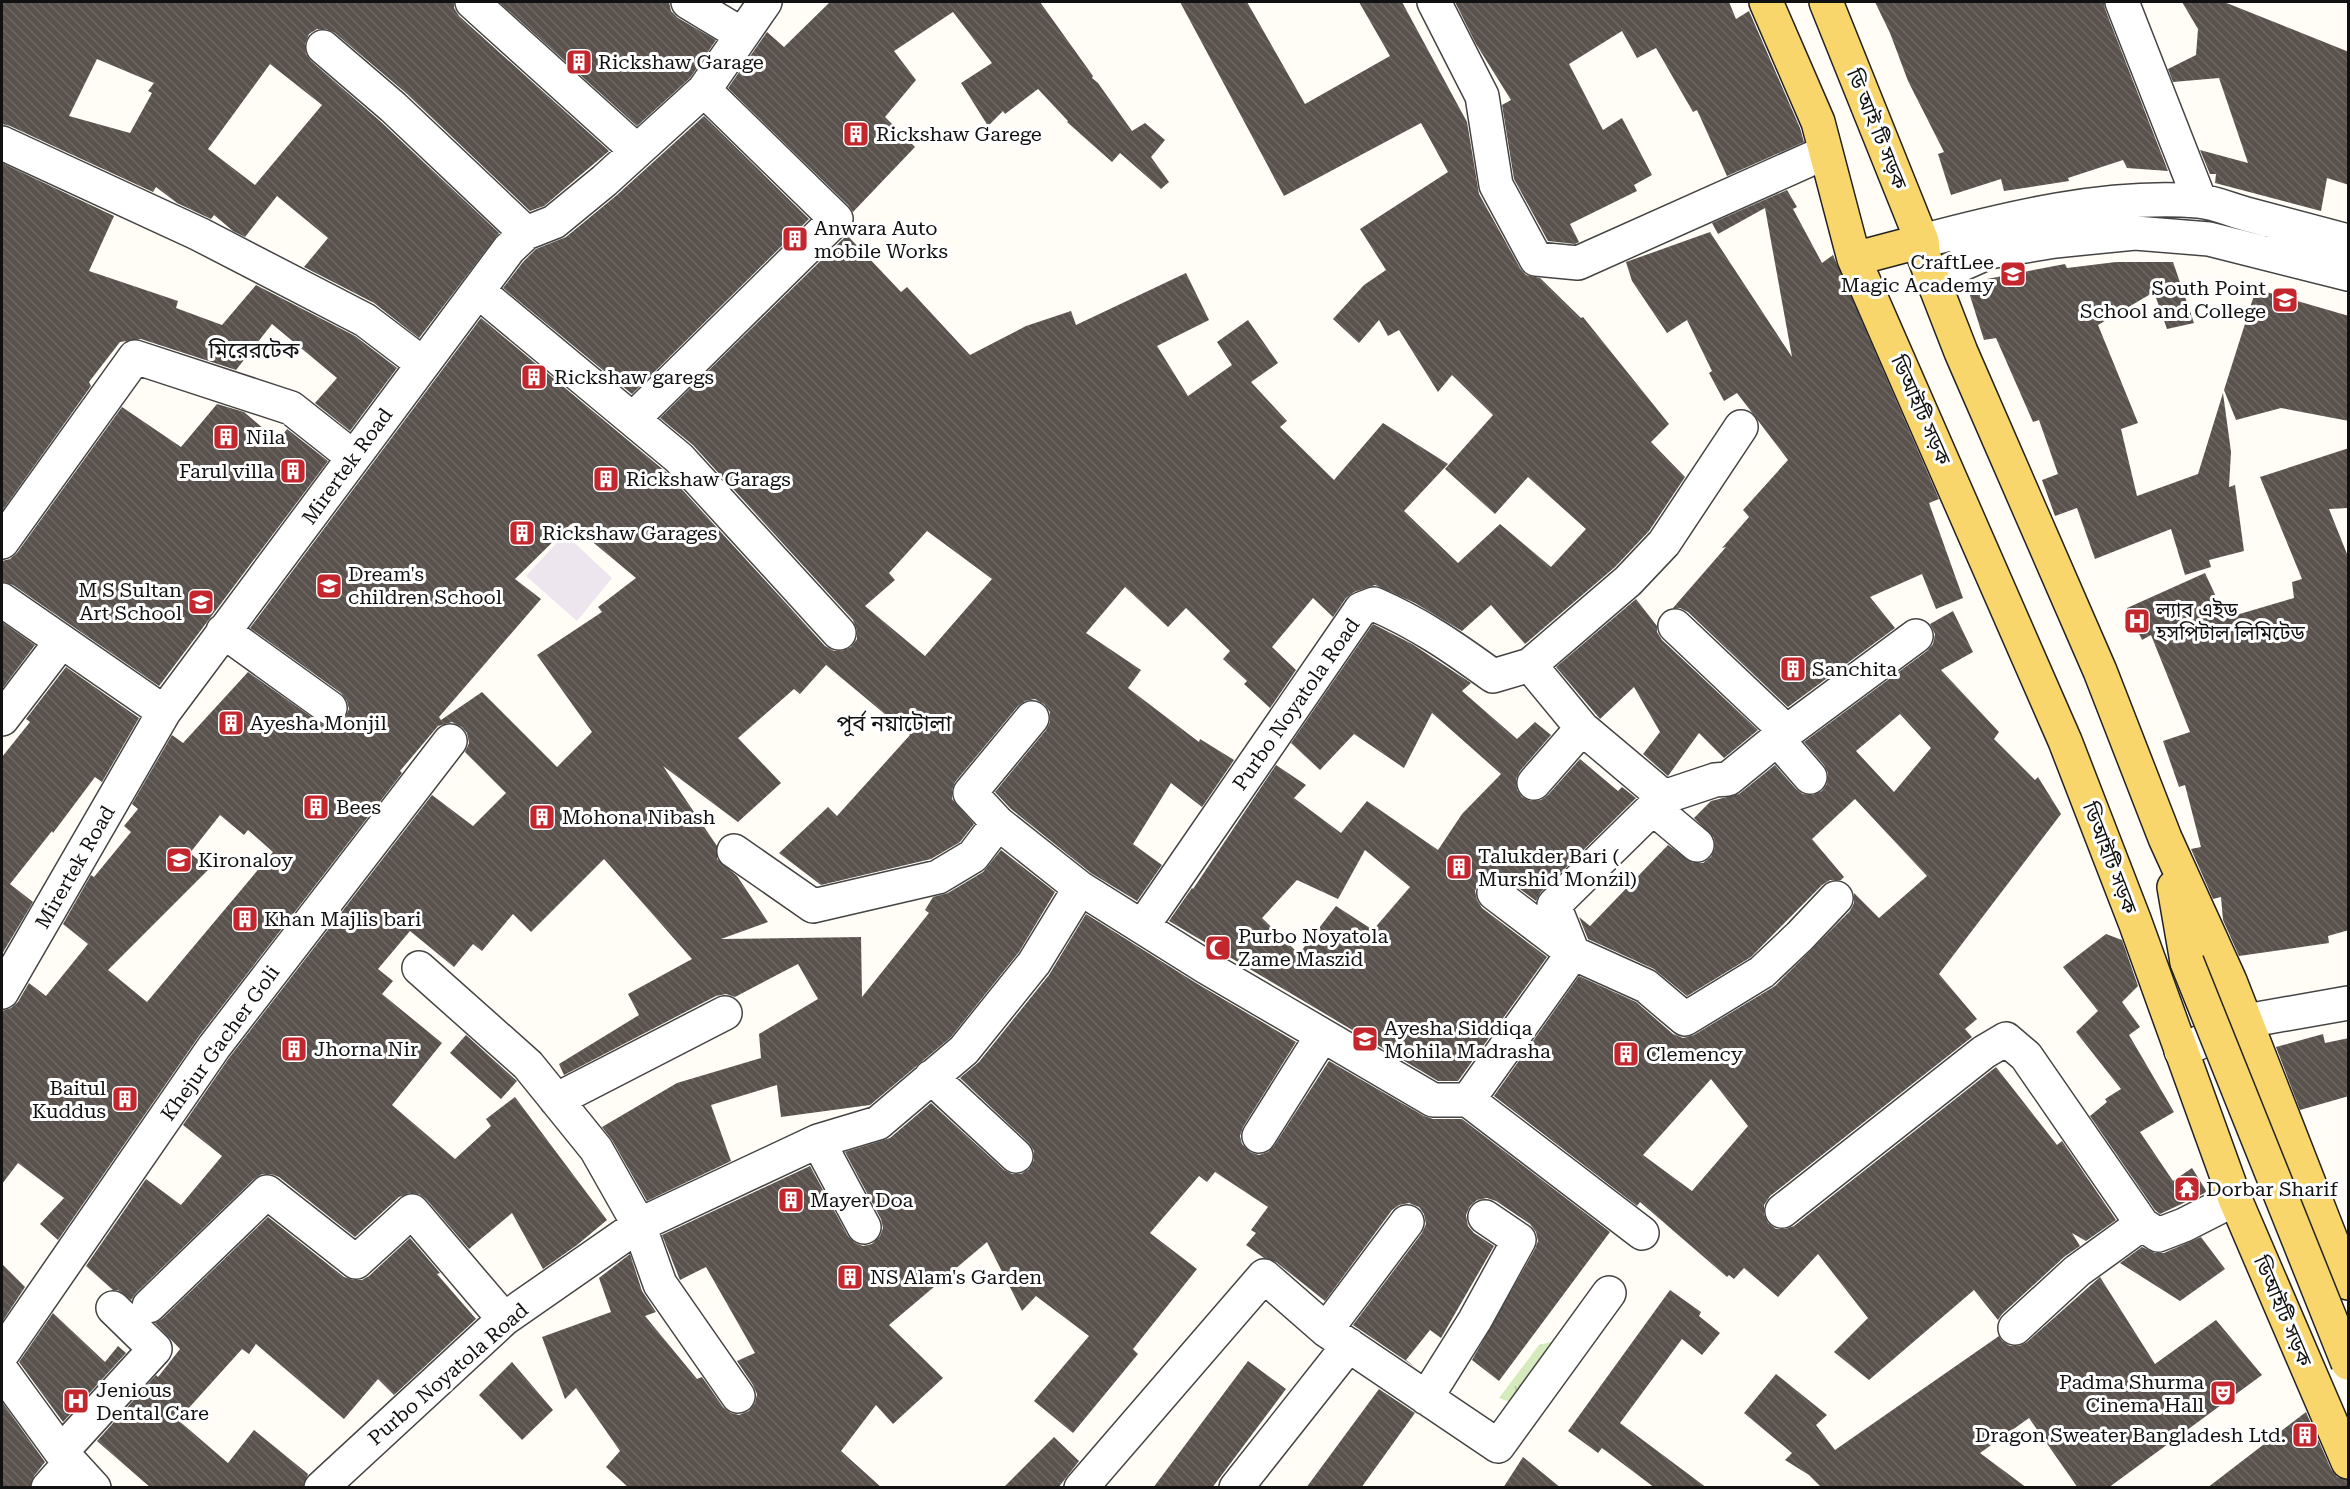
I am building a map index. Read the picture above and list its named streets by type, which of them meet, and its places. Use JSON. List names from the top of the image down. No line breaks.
{"streets":{"main road":["ডি আই টি সড়ক","ডিআইটি সড়ক"],"street":["Mirertek Road","Purbo Noyatola Road","Khejur Gacher Goli"]},"districts":["মিরেরটেক","পূর্ব নয়াটোলা"],"places":{"building":["Rickshaw Garage","Rickshaw Garege","Anwara Auto mobile Works","Rickshaw garegs","Nila","Farul villa","Rickshaw Garags","Rickshaw Garages","Sanchita","Ayesha Monjil","Bees","Mohona Nibash","Talukder Bari ( Murshid Monzil)","Khan Majlis bari","Jhorna Nir","Clemency","Baitul Kuddus","Mayer Doa","NS Alam's Garden","Dragon Sweater Bangladesh Ltd."],"school or university":["CraftLee Magic Academy","South Point School and College","Dream's children School","M S Sultan Art School","Kironaloy","Ayesha Siddiqa Mohila Madrasha"],"hospital":["ল্যাব এইড হসপিটাল লিমিটেড","Jenious Dental Care"],"mosque":["Purbo Noyatola Zame Maszid"],"temple":["Dorbar Sharif"],"theatre":["Padma Shurma Cinema Hall"]}}
